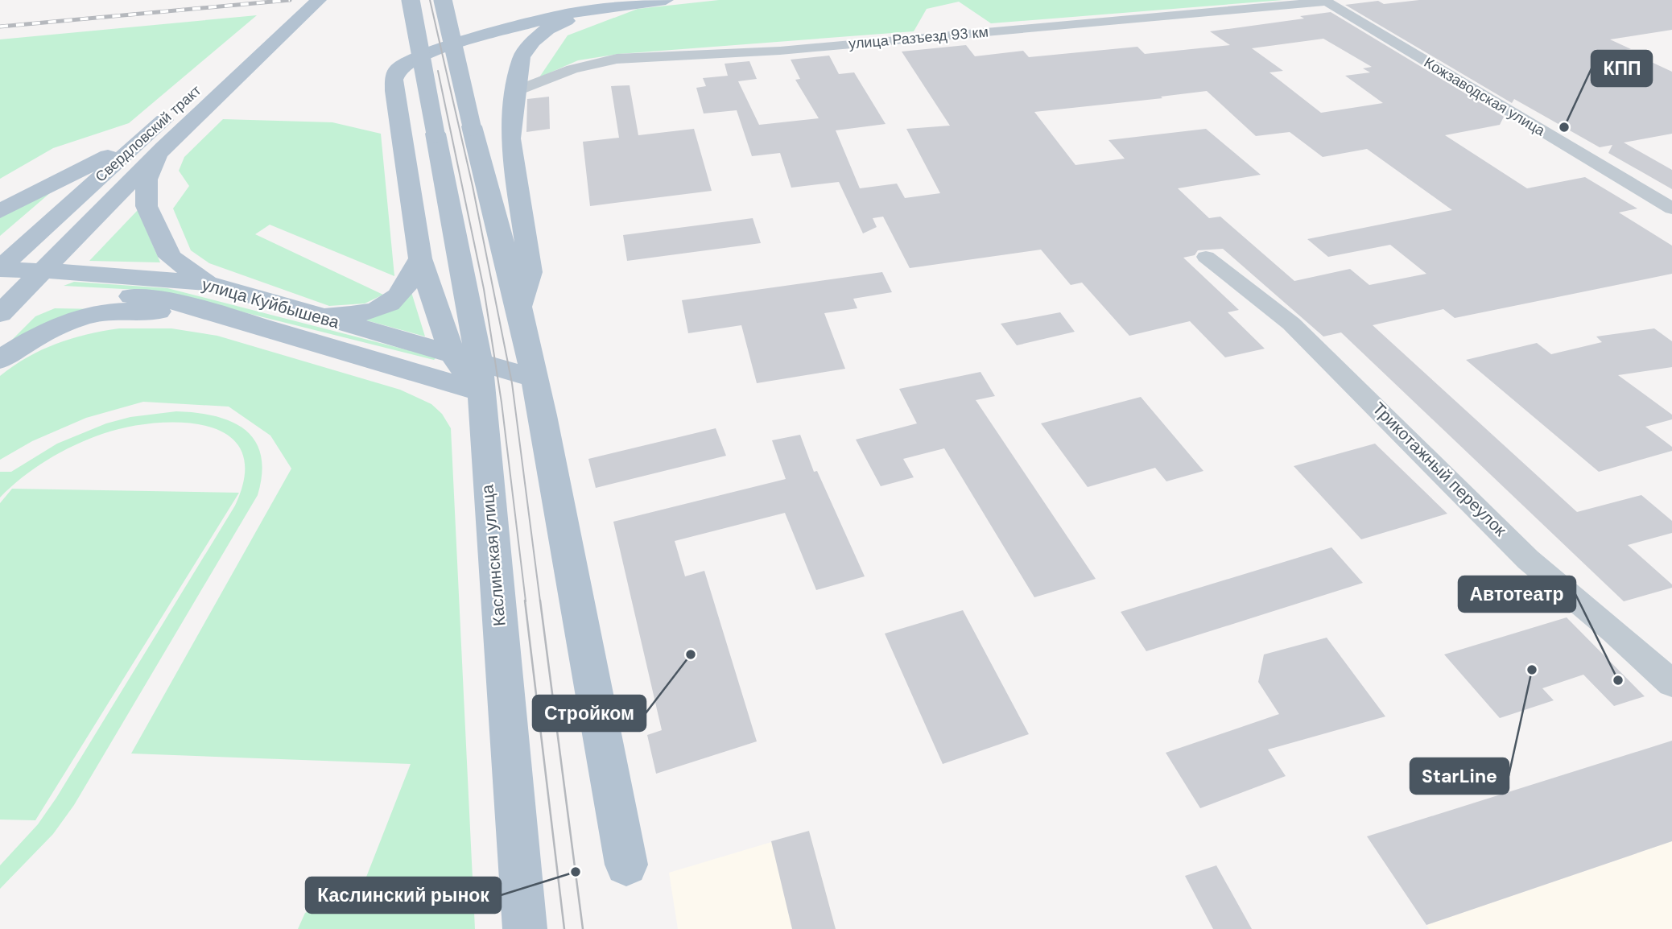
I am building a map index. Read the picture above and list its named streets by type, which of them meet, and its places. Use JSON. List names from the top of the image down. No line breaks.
{"streets":{"main road":["Свердловский тракт","улица Куйбышева","Каслинская улица"],"street":["улица Разъезд 93 км","Кожзаводская улица","Трикотажный переулок"]},"crossings":[["улица Разъезд 93 км","Кожзаводская улица"],["Свердловский тракт","улица Куйбышева"],["улица Куйбышева","Каслинская улица"]],"places":["КПП","Стройком","StarLine","Автотеатр","Каслинский рынок"]}
